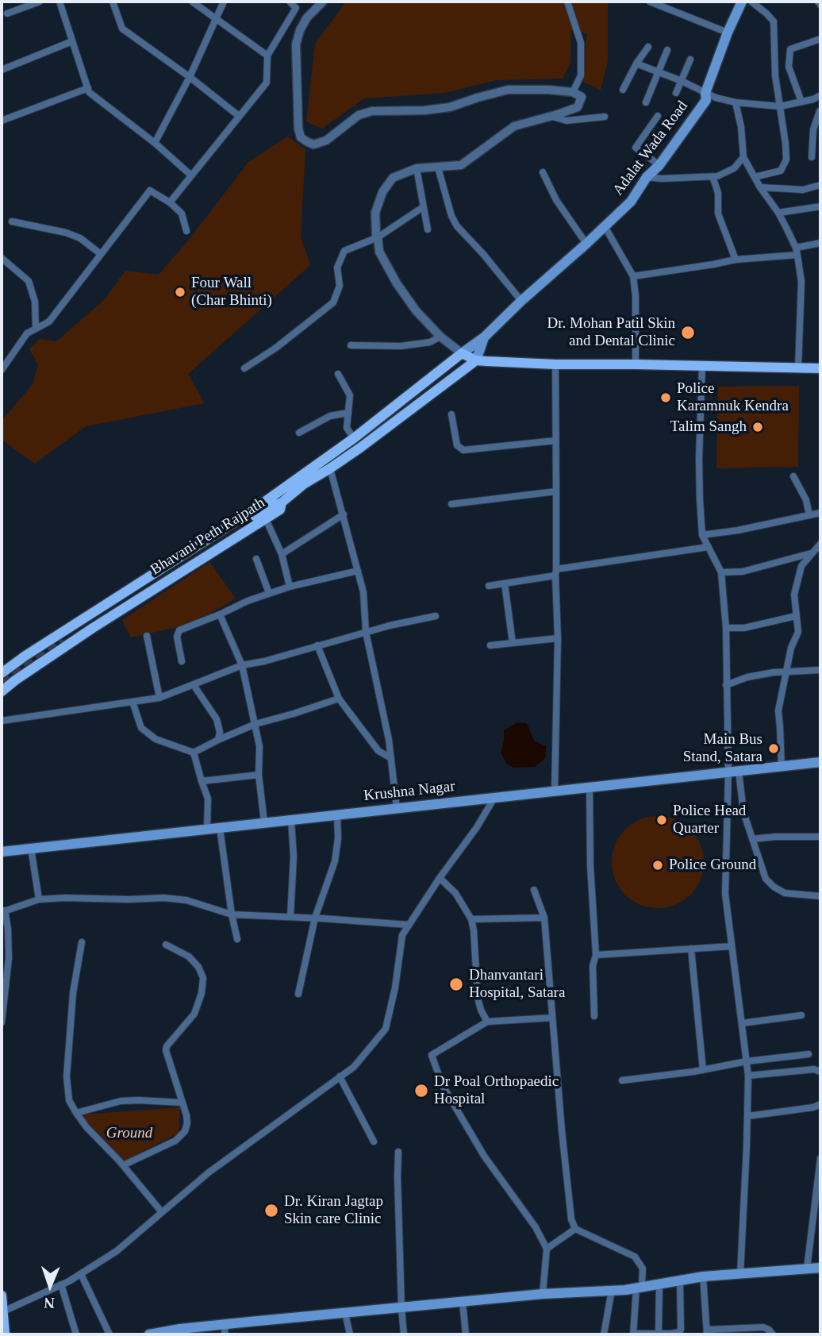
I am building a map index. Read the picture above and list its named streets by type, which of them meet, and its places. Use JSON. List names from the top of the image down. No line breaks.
{"streets":{"main road":["Adalat Wada Road","Bhavani Peth Rajpath","Krushna Nagar"]},"crossings":[["Adalat Wada Road","Bhavani Peth Rajpath"]],"parks":["Ground"],"places":["Four Wall (Char Bhinti)","Dr. Mohan Patil Skin and Dental Clinic","Police Karamnuk Kendra","Talim Sangh","Main Bus Stand, Satara","Police Head Quarter","Police Ground","Dhanvantari Hospital, Satara","Dr Poal Orthopaedic Hospital","Dr. Kiran Jagtap Skin care Clinic"],"north":"bottom"}
